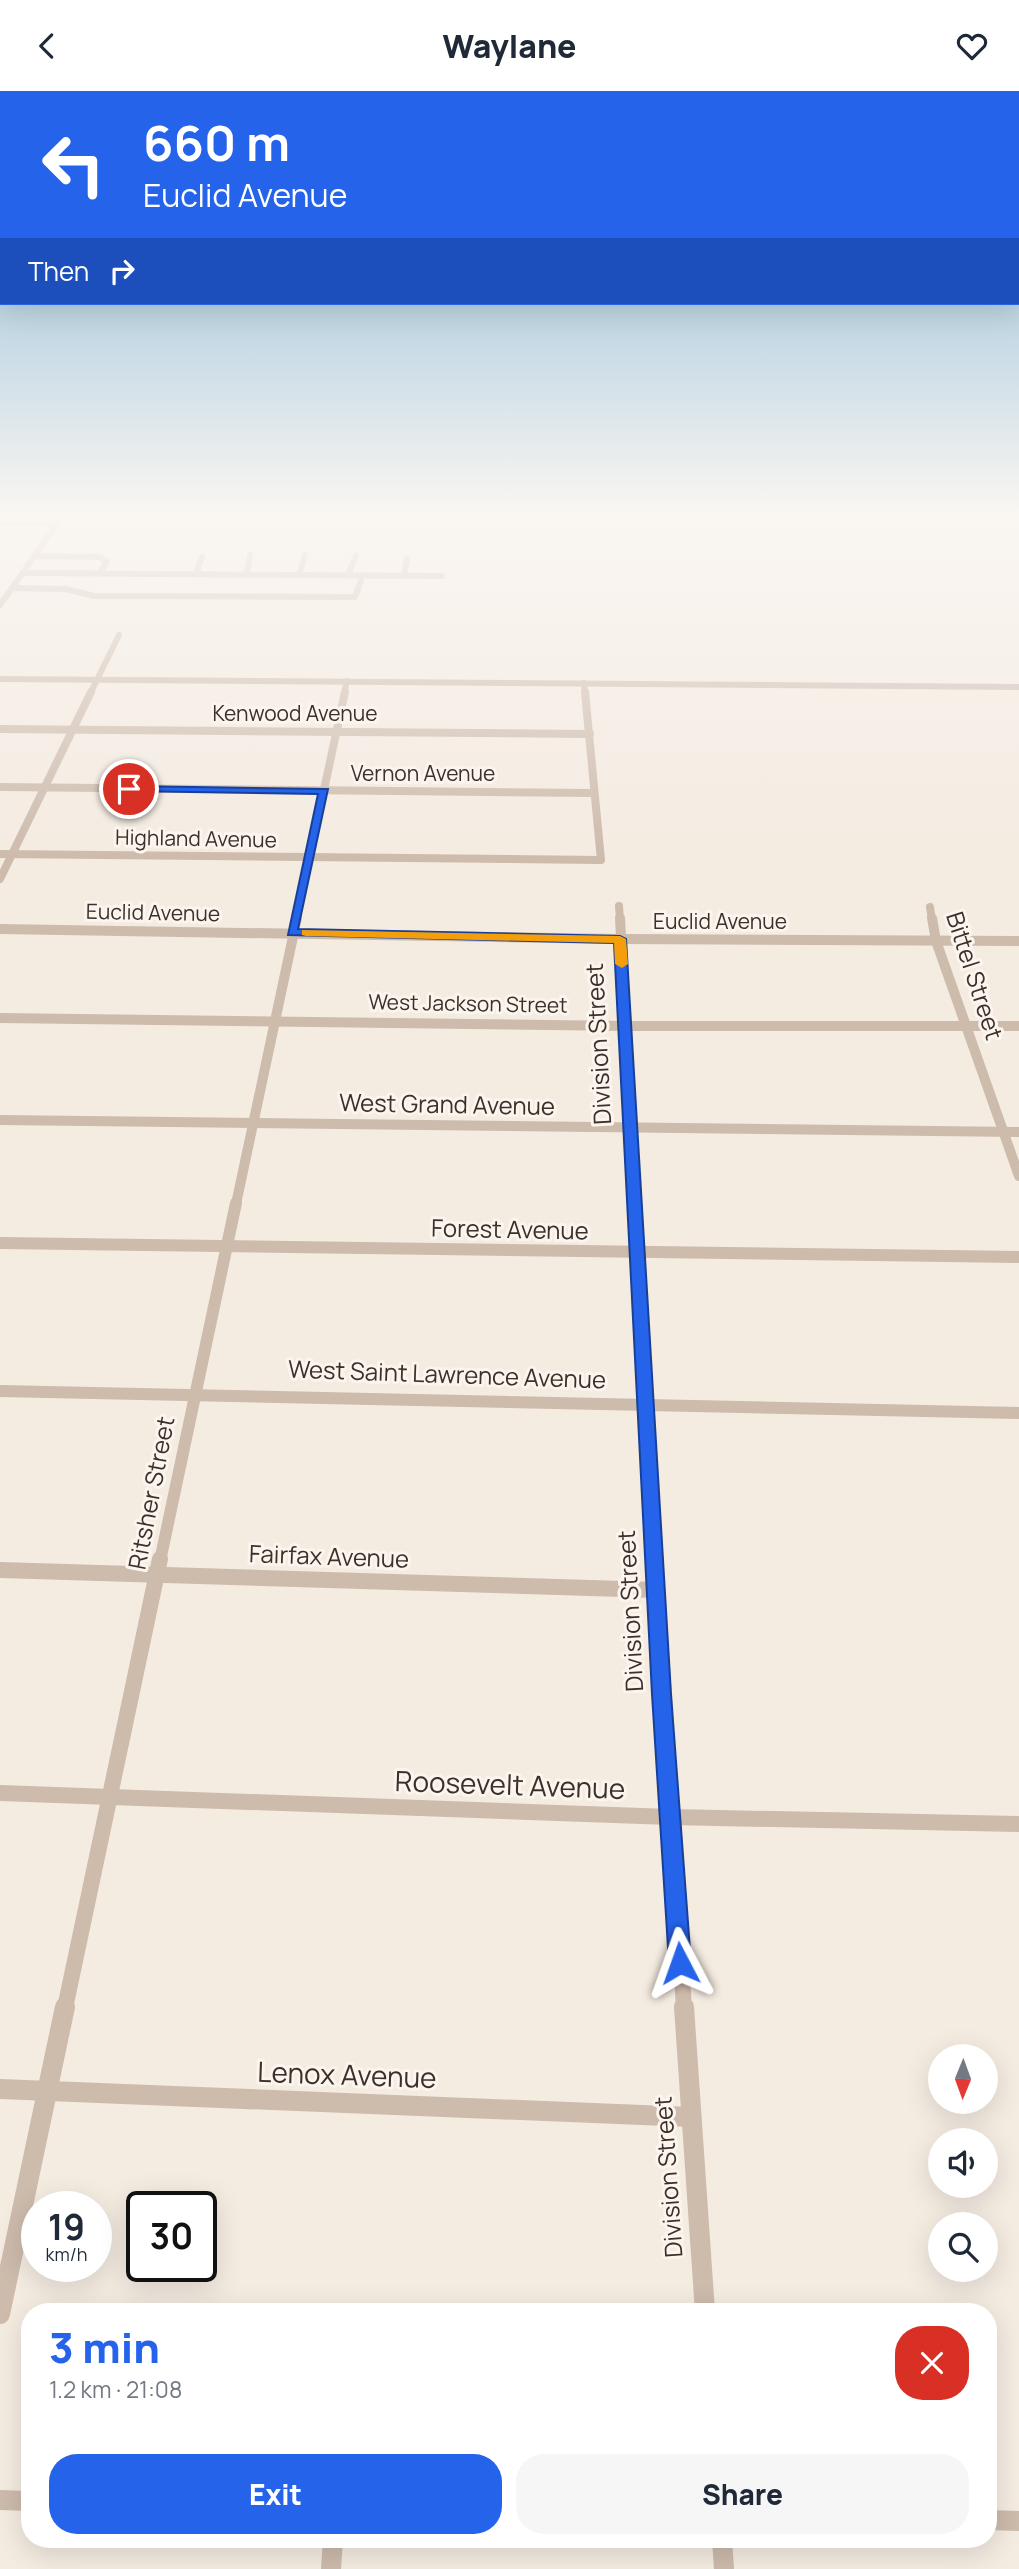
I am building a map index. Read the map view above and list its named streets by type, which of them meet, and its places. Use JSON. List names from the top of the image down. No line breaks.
{"streets":{"street":["Kenwood Avenue","Vernon Avenue","Highland Avenue","Euclid Avenue","Bittel Street","West Jackson Street","Division Street","West Grand Avenue","Forest Avenue","West Saint Lawrence Avenue","Ritsher Street","Fairfax Avenue","Roosevelt Avenue","Lenox Avenue"]},"crossings":[["Kenwood Avenue","Ritsher Street"],["Vernon Avenue","Highland Avenue"],["Vernon Avenue","Ritsher Street"],["Highland Avenue","Ritsher Street"],["Euclid Avenue","Bittel Street"],["Euclid Avenue","Division Street"],["Euclid Avenue","Ritsher Street"],["Bittel Street","West Jackson Street"],["Bittel Street","West Grand Avenue"],["West Jackson Street","Division Street"],["West Jackson Street","Ritsher Street"],["Division Street","West Grand Avenue"],["Division Street","Forest Avenue"],["Division Street","West Saint Lawrence Avenue"],["Division Street","Fairfax Avenue"],["Division Street","Roosevelt Avenue"],["Division Street","Lenox Avenue"],["West Grand Avenue","Ritsher Street"],["Forest Avenue","Ritsher Street"],["West Saint Lawrence Avenue","Ritsher Street"],["Ritsher Street","Fairfax Avenue"],["Ritsher Street","Roosevelt Avenue"],["Ritsher Street","Lenox Avenue"]],"north":"bottom","page":{"header":"Waylane","turn":["660 m","Euclid Avenue"],"then":"Then","speed":"19 km/h","limit":"30","heading":["3 min","1.2 km · 21:08"],"buttons":["Exit","Share"]}}
